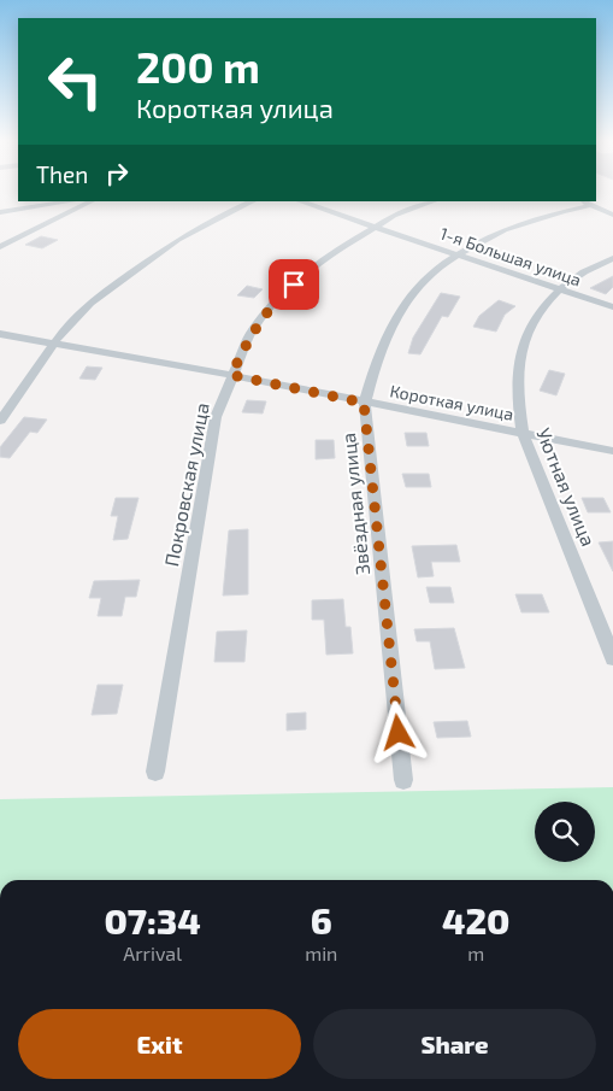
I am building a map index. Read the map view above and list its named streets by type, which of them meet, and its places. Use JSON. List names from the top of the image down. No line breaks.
{"streets":{"street":["1-я Большая улица","Короткая улица","Покровская улица","Уютная улица","Звёздная улица"]},"crossings":[["1-я Большая улица","Покровская улица"],["1-я Большая улица","Уютная улица"],["1-я Большая улица","Звёздная улица"],["Короткая улица","Покровская улица"],["Короткая улица","Уютная улица"],["Короткая улица","Звёздная улица"]],"page":{"turn":["200 m","Короткая улица"],"then":"Then","eta":["07:34","Arrival","6","min","420","m"],"buttons":["Exit","Share"]}}
